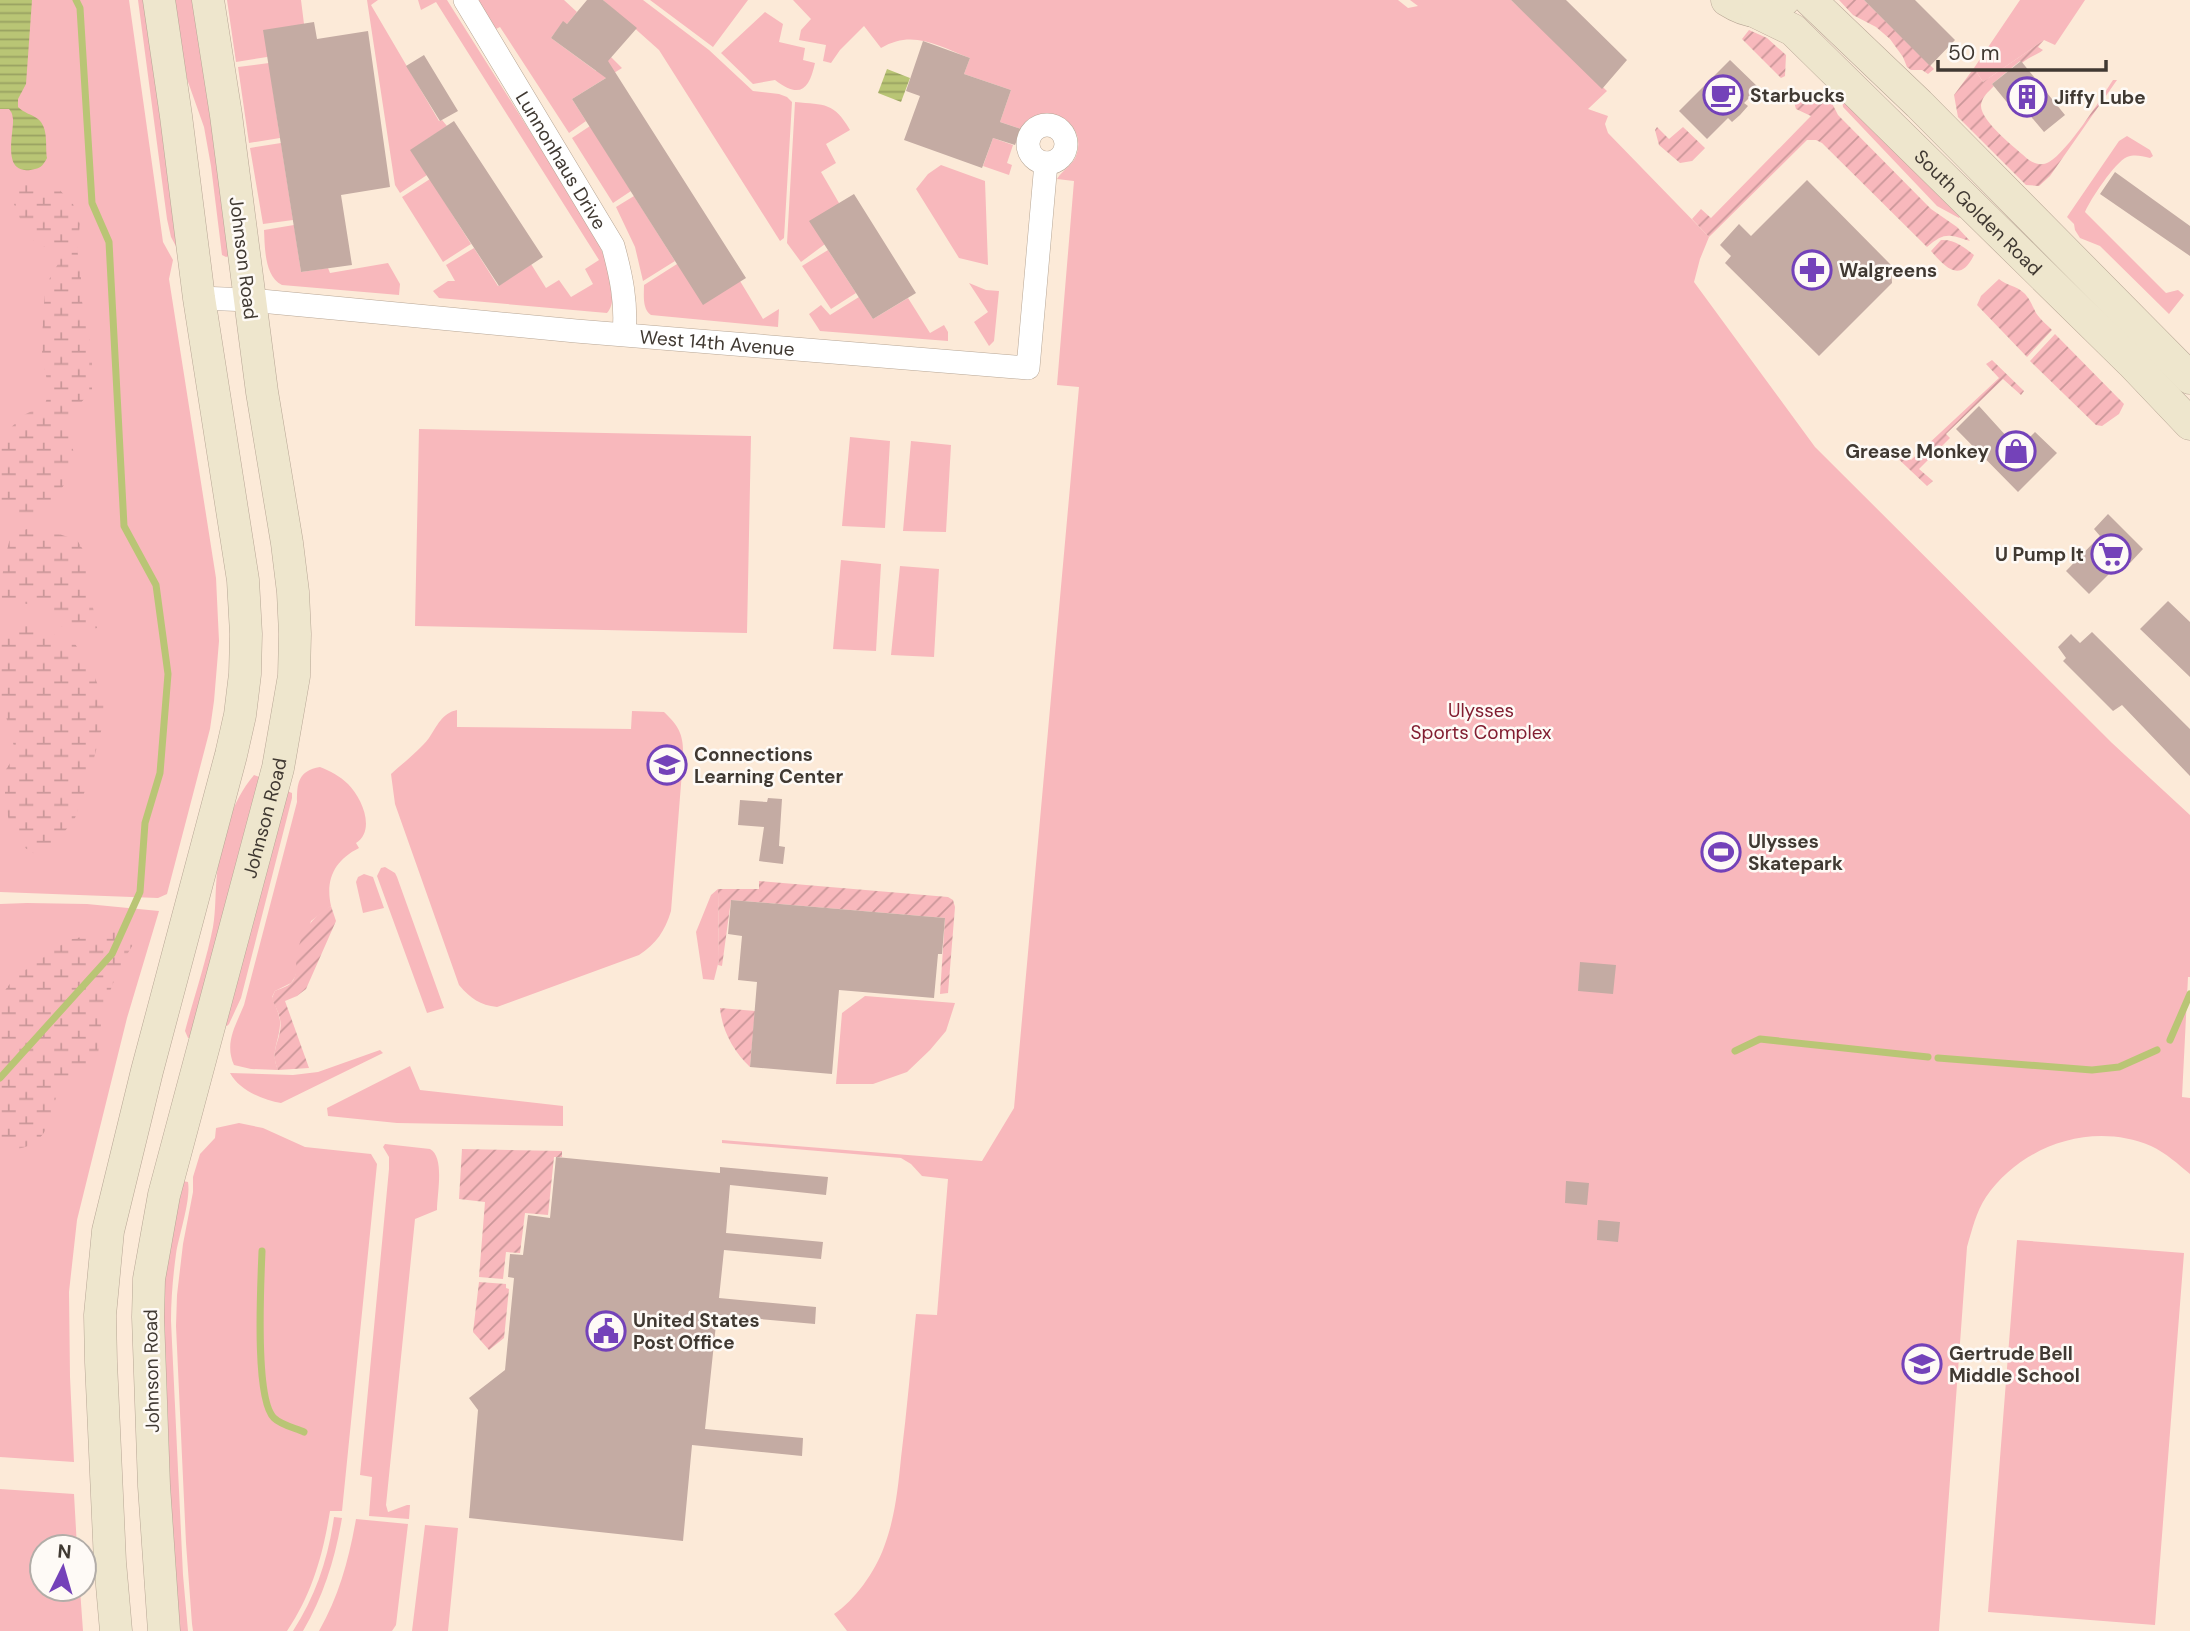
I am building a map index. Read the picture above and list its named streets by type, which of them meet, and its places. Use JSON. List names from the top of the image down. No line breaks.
{"streets":{"main road":["South Golden Road","Johnson Road"],"street":["Lunnonhaus Drive","West 14th Avenue"]},"crossings":[["Lunnonhaus Drive","West 14th Avenue"],["Johnson Road","West 14th Avenue"]],"parks":["Ulysses Sports Complex"],"places":{"cafe":["Starbucks"],"building":["Jiffy Lube"],"pharmacy":["Walgreens"],"shop":["Grease Monkey"],"supermarket":["U Pump It"],"school or university":["Connections Learning Center","Gertrude Bell Middle School"],"sports":["Ulysses Skatepark"],"public building":["United States Post Office"]},"scale_bar":"50 m","north":"top"}
